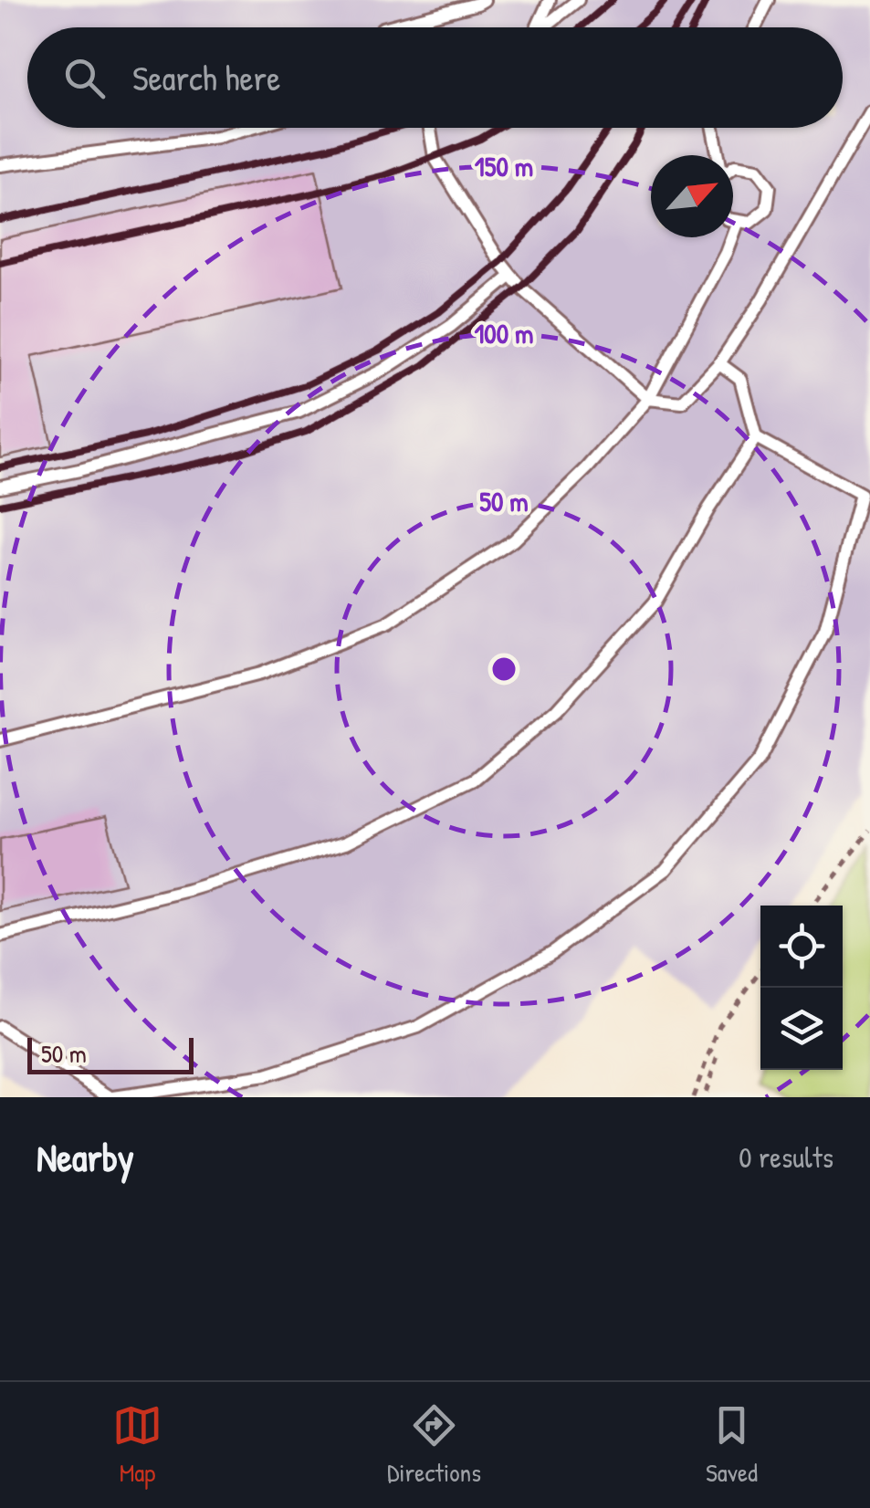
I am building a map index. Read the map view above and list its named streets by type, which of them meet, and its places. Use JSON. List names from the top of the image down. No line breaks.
{"scale_bar":"50 m","north":"top right","page":{"search":"Search here","scale":"50 m","heading":["Nearby","0 results"],"nav":["Map","Directions","Saved"]},"rings":["150 m","100 m","50 m"]}
